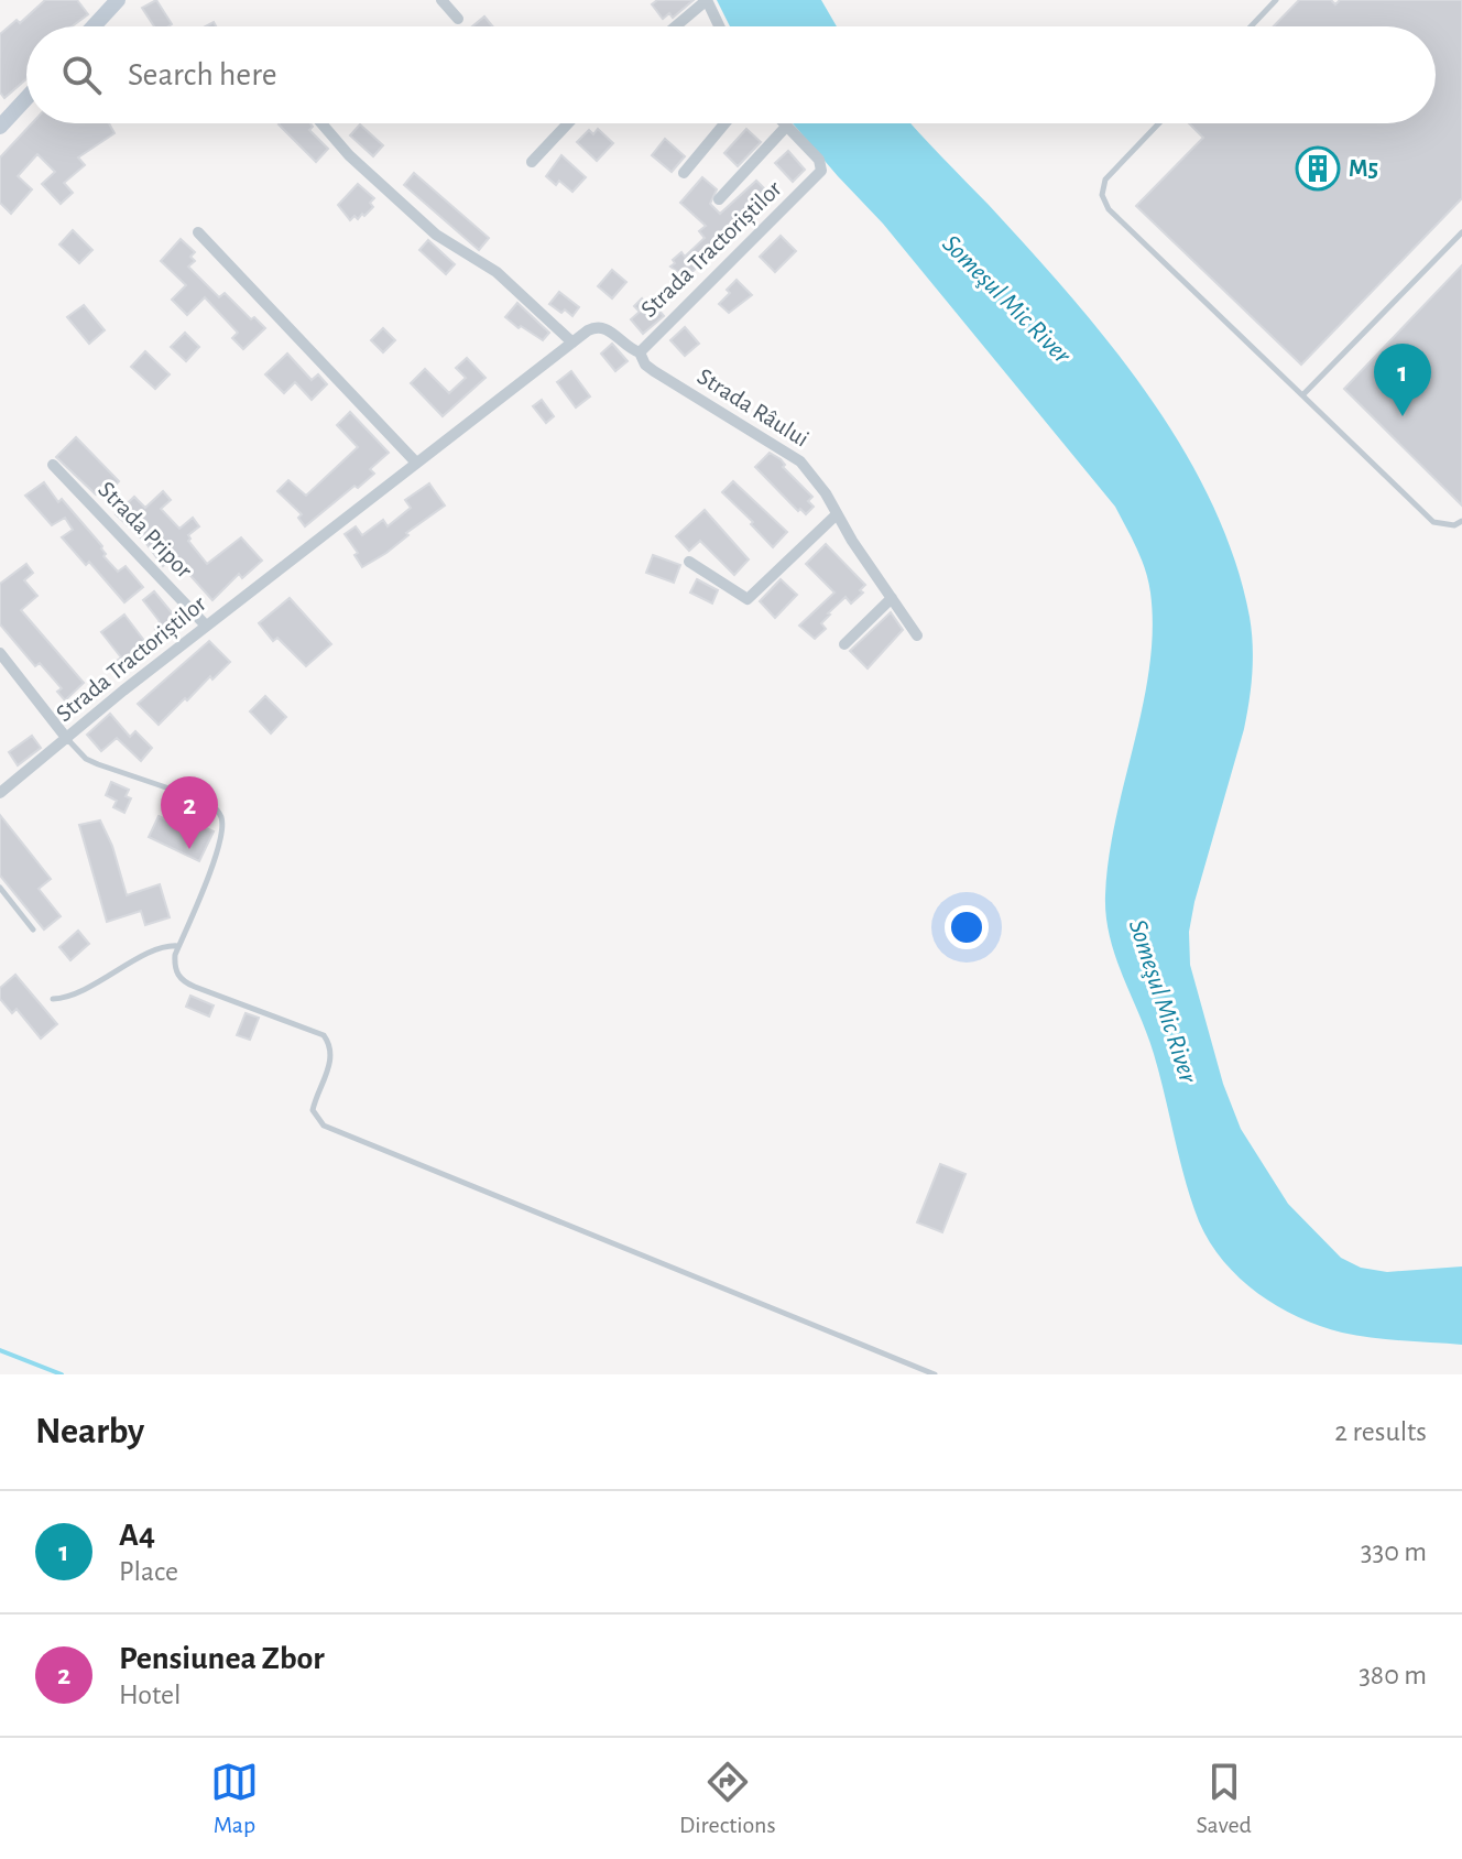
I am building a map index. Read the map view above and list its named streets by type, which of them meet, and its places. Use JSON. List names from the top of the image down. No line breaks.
{"streets":{"street":["Strada Tractoriștilor","Strada Râului","Strada Pripor"]},"crossings":[["Strada Tractoriștilor","Strada Râului"],["Strada Tractoriștilor","Strada Pripor"]],"water":["Someşul Mic River"],"places":{"building":["M5"]},"page":{"search":"Search here","pins":["1","2"],"heading":["Nearby","2 results"],"list":[{"mark":"1","name":"A4","note":"Place","value":"330 m"},{"mark":"2","name":"Pensiunea Zbor","note":"Hotel","value":"380 m"}],"nav":["Map","Directions","Saved"]}}
